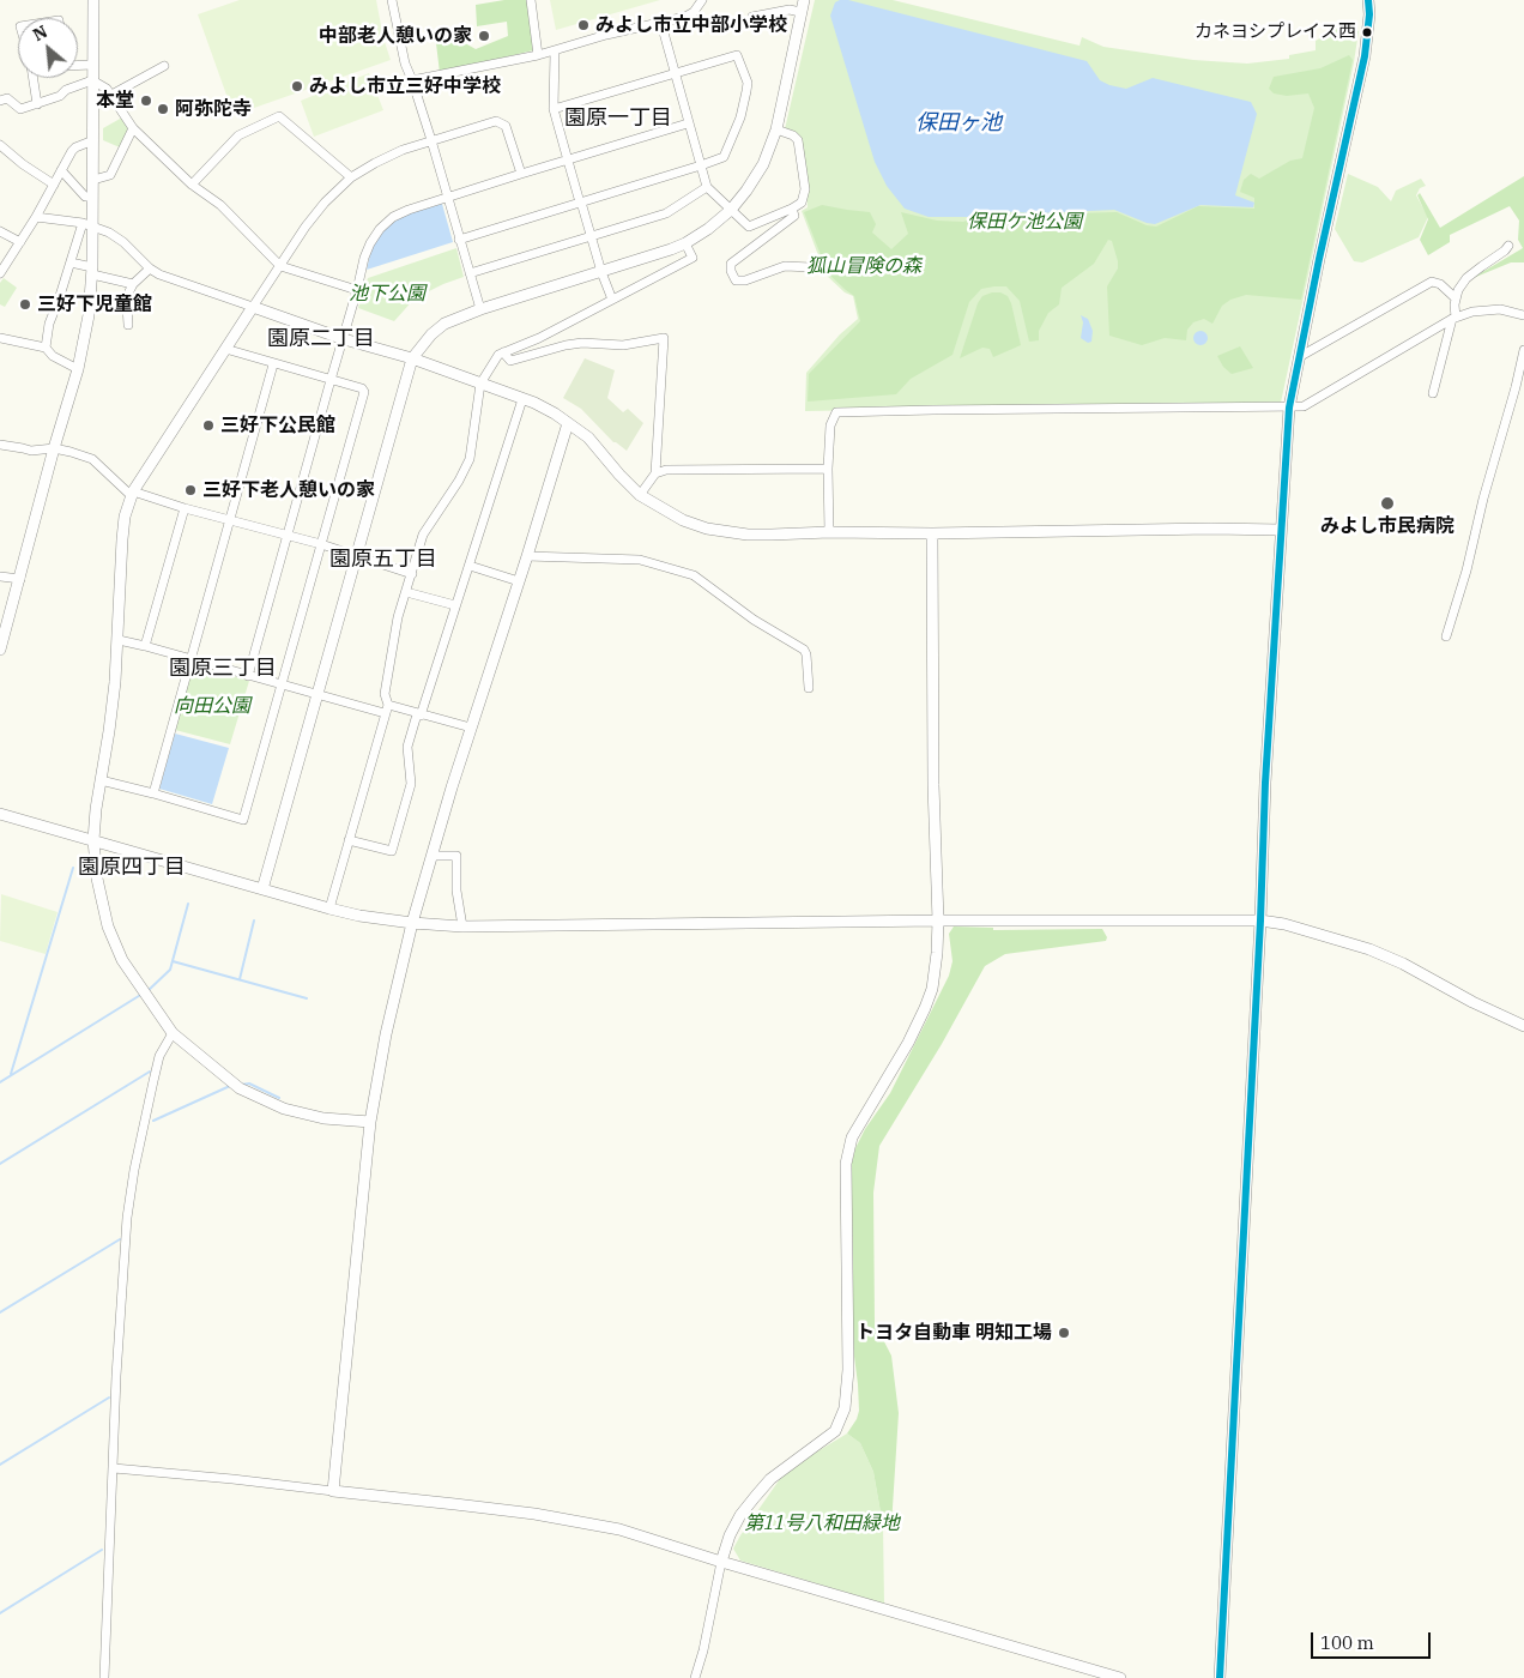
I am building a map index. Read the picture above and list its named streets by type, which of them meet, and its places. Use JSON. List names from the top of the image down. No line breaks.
{"districts":["園原一丁目","園原二丁目","園原五丁目","園原三丁目","園原四丁目"],"water":["保田ヶ池"],"parks":["保田ケ池公園","狐山冒険の森","池下公園","向田公園","第11号八和田緑地"],"places":["みよし市立中部小学校","カネヨシプレイス西","中部老人憩いの家","みよし市立三好中学校","本堂","阿弥陀寺","三好下児童館","三好下公民館","三好下老人憩いの家","みよし市民病院","トヨタ自動車 明知工場"],"scale_bar":"100 m","north":"top left"}
